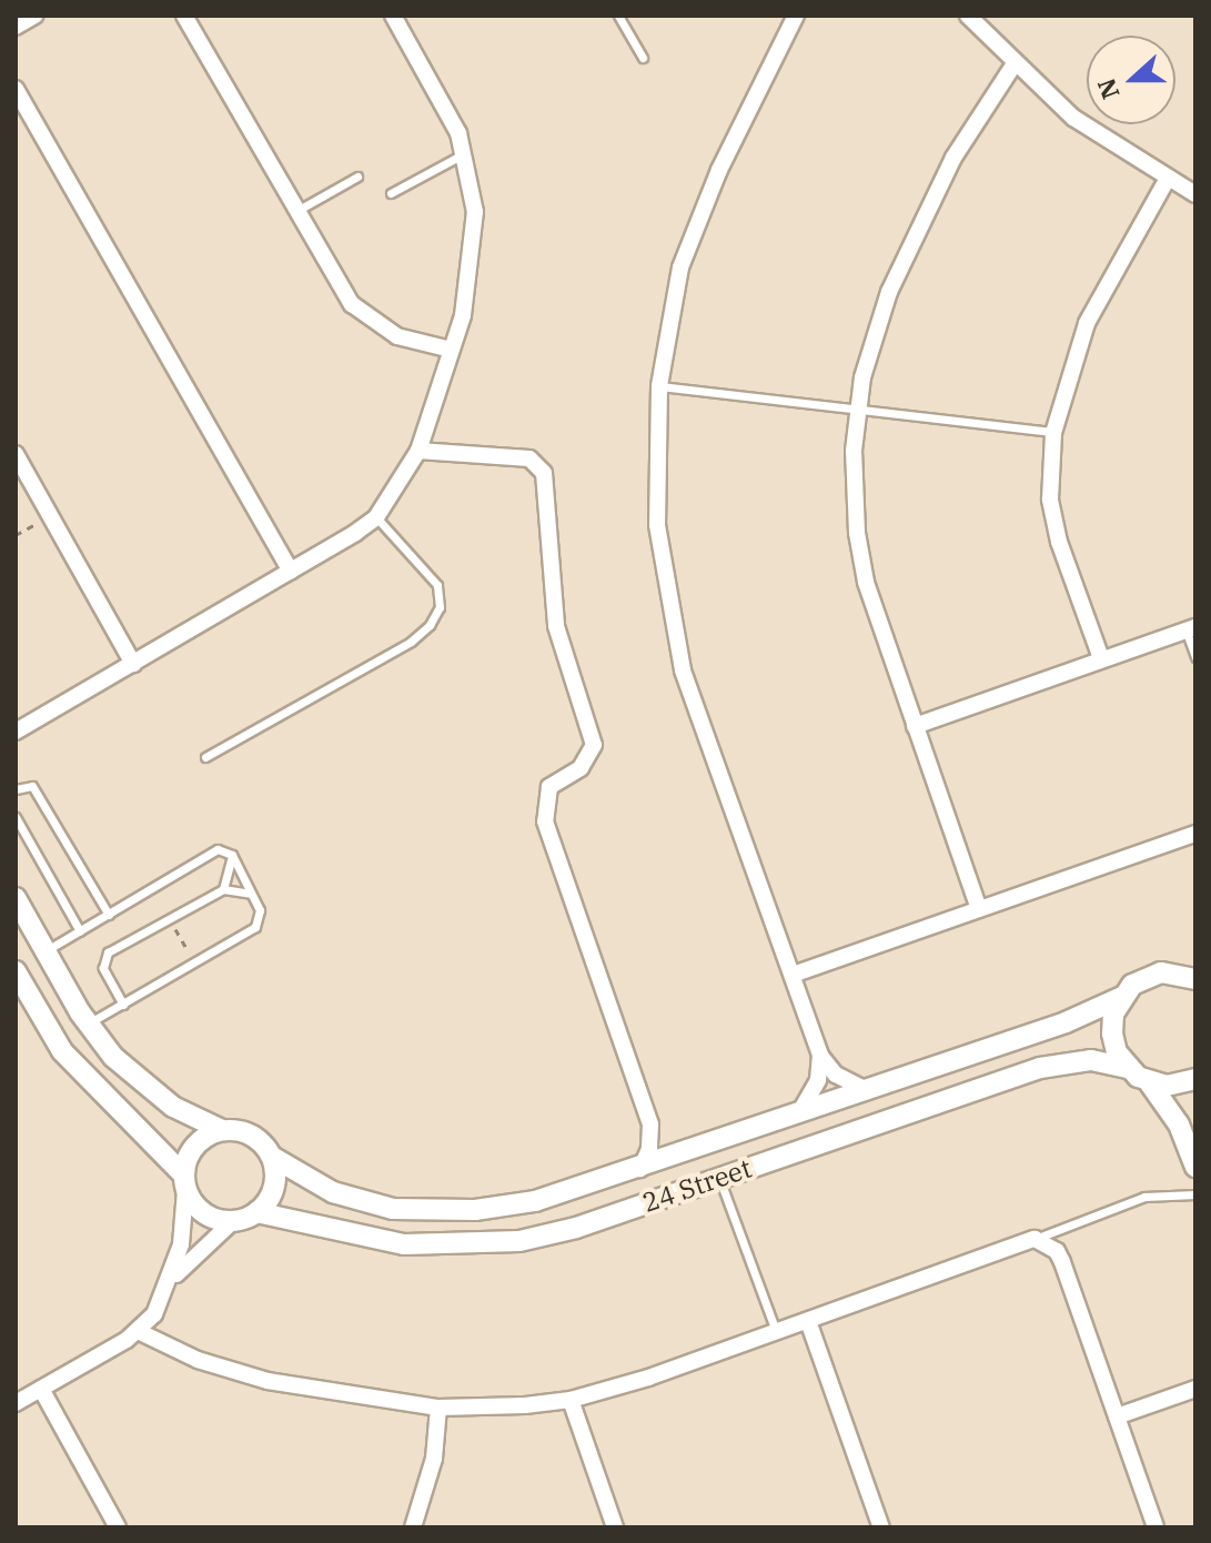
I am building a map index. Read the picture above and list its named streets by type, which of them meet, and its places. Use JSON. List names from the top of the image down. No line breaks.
{"streets":{"street":["24 Street"]},"north":"left"}
